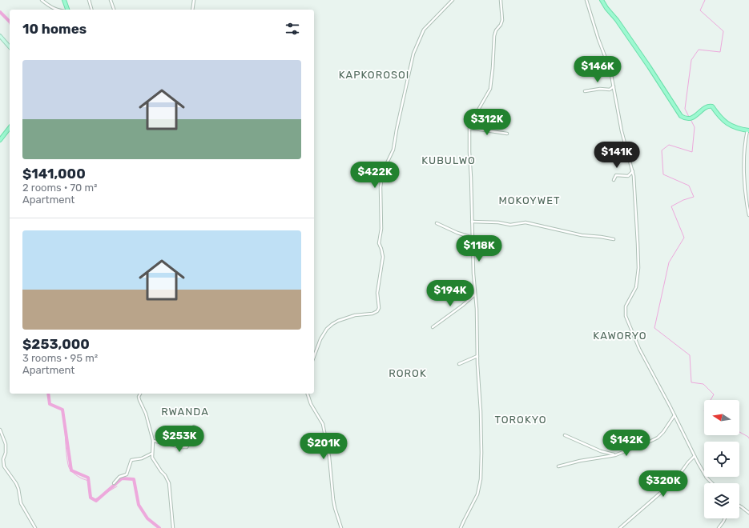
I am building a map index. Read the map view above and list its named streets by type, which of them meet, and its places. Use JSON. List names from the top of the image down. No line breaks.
{"districts":["KAPKOROSOI","KUBULWO","MOKOYWET","KAWORYO","ROROK","RWANDA","TOROKYO"],"north":"left","page":{"heading":"10 homes","list":[{"name":"$141,000","note":"2 rooms · 70 m² · Apartment"},{"name":"$253,000","note":"3 rooms · 95 m² · Apartment"}],"price":["$146K","$312K","$141K","$422K","$118K","$194K","$253K","$142K","$201K","$320K"]}}
